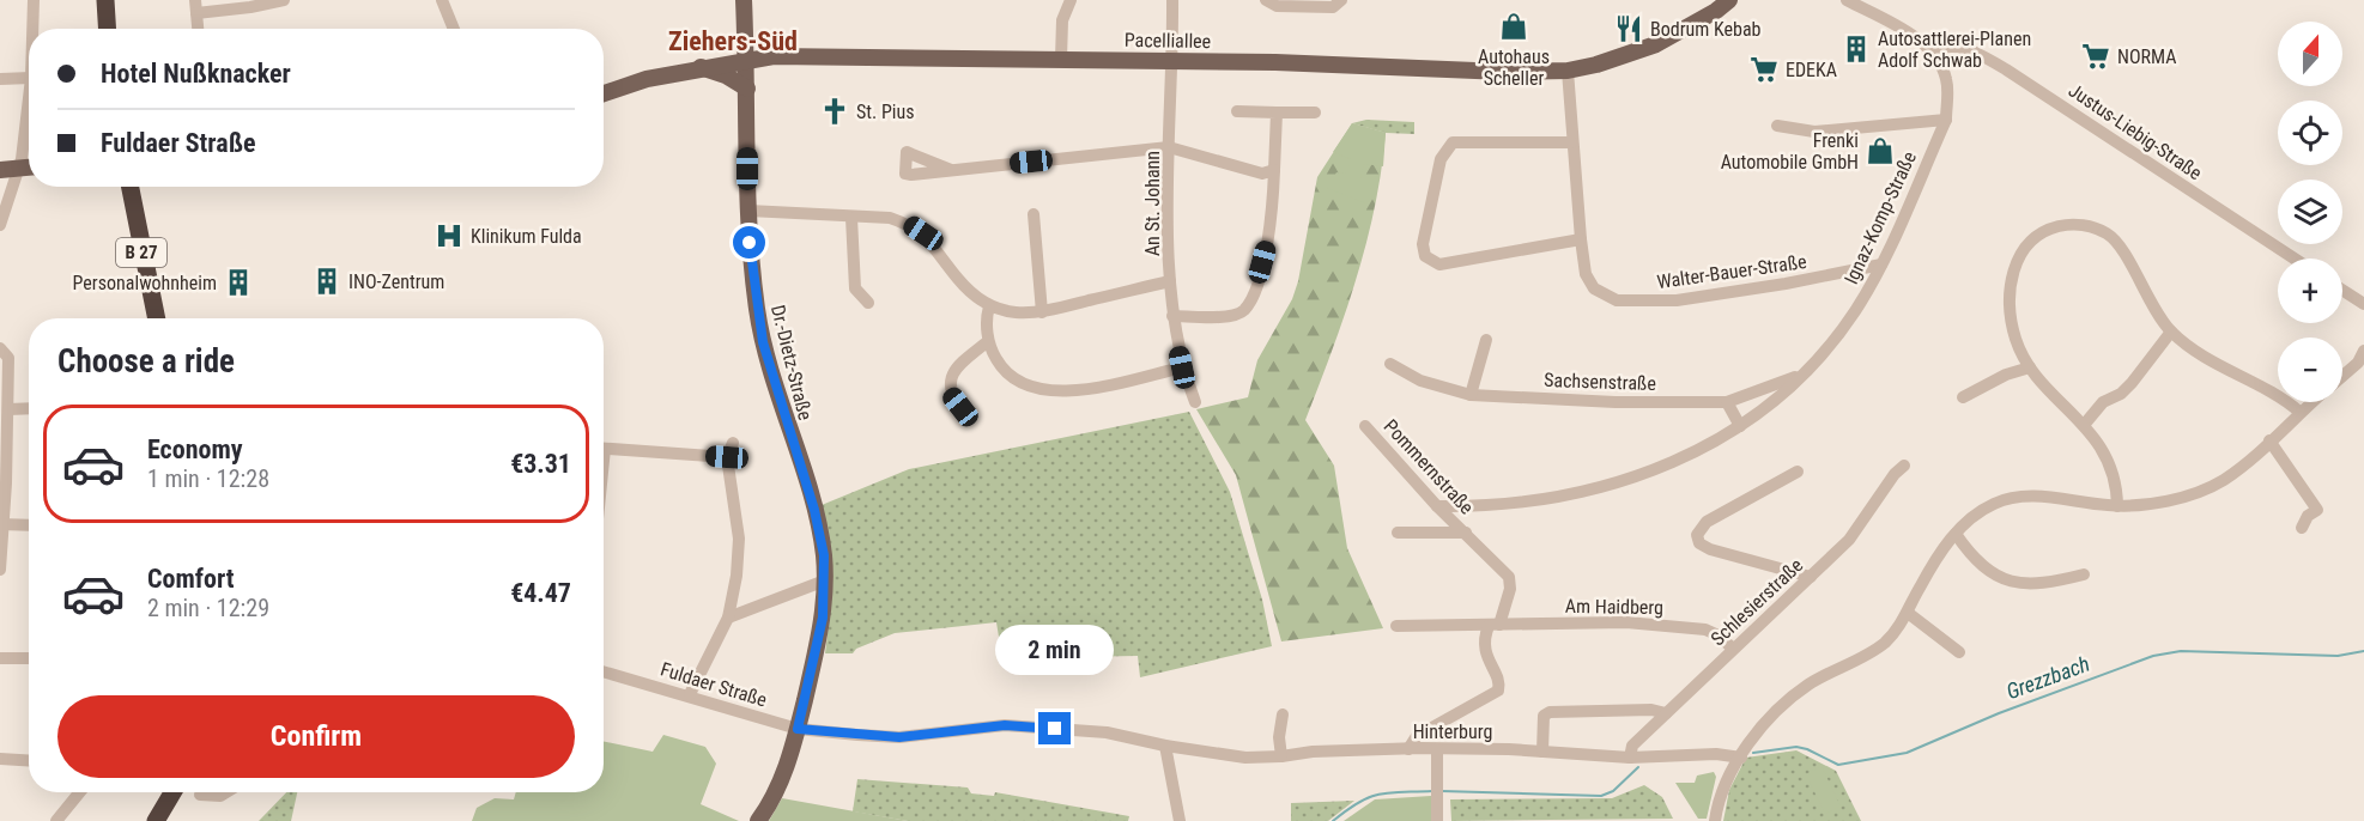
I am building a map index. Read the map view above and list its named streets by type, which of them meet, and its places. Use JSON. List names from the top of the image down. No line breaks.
{"streets":{"highway":["B 27"],"main road":["Pacelliallee","Dr.-Dietz-Straße"],"street":["Justus-Liebig-Straße","An St. Johann","Ignaz-Komp-Straße","Walter-Bauer-Straße","Sachsenstraße","Pommernstraße","Schlesierstraße","Am Haidberg","Fuldaer Straße","Hinterburg"]},"crossings":[["Pacelliallee","An St. Johann"],["Pacelliallee","Walter-Bauer-Straße"],["Pacelliallee","Dr.-Dietz-Straße"],["Justus-Liebig-Straße","Ignaz-Komp-Straße"],["Ignaz-Komp-Straße","Walter-Bauer-Straße"],["Ignaz-Komp-Straße","Sachsenstraße"],["Ignaz-Komp-Straße","Pommernstraße"],["Dr.-Dietz-Straße","Fuldaer Straße"],["Pommernstraße","Am Haidberg"],["Schlesierstraße","Am Haidberg"],["Schlesierstraße","Hinterburg"],["Fuldaer Straße","Hinterburg"]],"districts":["Ziehers-Süd"],"water":["Grezzbach"],"places":{"shop":["Autohaus Scheller","Frenki Automobile GmbH"],"restaurant":["Bodrum Kebab"],"building":["Autosattlerei-Planen Adolf Schwab","INO-Zentrum","Personalwohnheim"],"supermarket":["NORMA","EDEKA"],"church":["St. Pius"],"hospital":["Klinikum Fulda"]},"north":"top","page":{"map_buttons":["+","−"],"banner":["Hotel Nußknacker","Fuldaer Straße"],"heading":"Choose a ride","list":[{"name":"Economy","note":"1 min · 12:28","value":"€3.31"},{"name":"Comfort","note":"2 min · 12:29","value":"€4.47"}],"bubble":"2 min","buttons":"Confirm"}}
